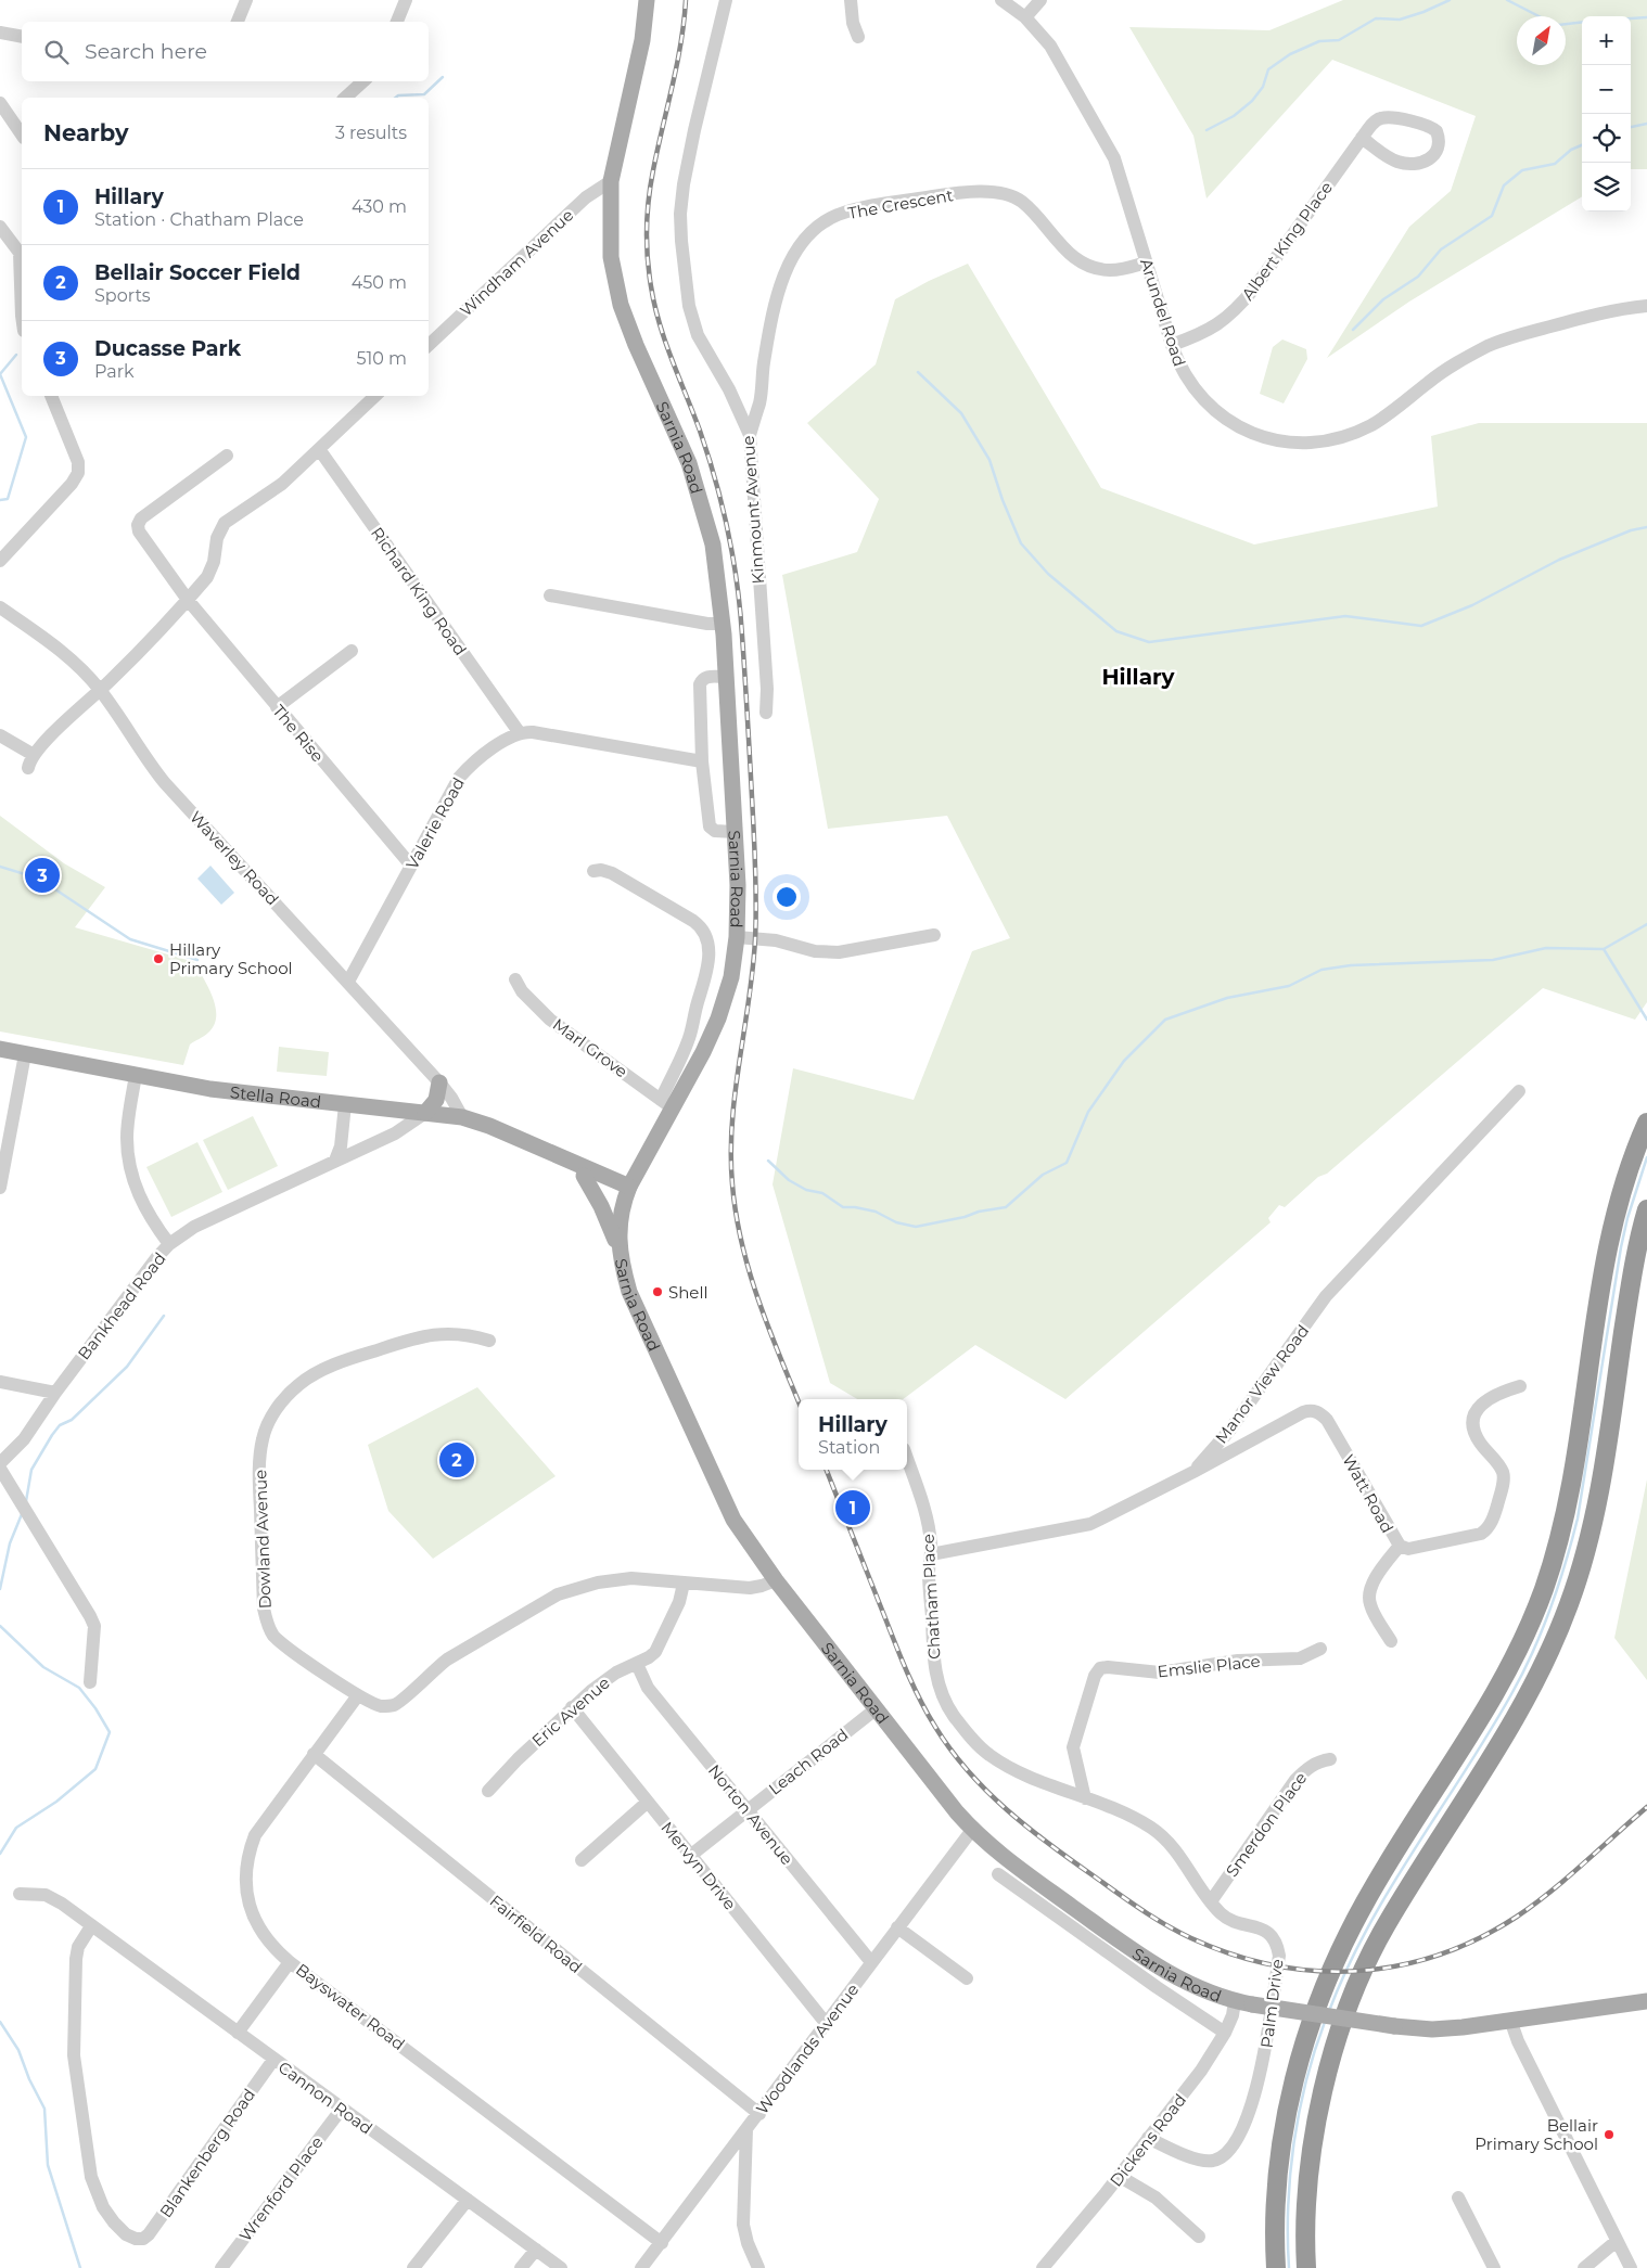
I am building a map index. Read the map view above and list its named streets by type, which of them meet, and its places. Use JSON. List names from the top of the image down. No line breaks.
{"streets":{"main road":["Sarnia Road","Stella Road"],"street":["The Crescent","Albert King Place","Windham Avenue","Arundel Road","Kinmount Avenue","Richard King Road","The Rise","Valerie Road","Waverley Road","Marl Grove","Bankhead Road","Manor View Road","Watt Road","Dowland Avenue","Chatham Place","Emslie Place","Eric Avenue","Leach Road","Norton Avenue","Smerdon Place","Mervyn Drive","Fairfield Road","Palm Drive","Bayswater Road","Woodlands Avenue","Cannon Road","Dickens Road","Blankenberg Road","Wrenford Place"]},"crossings":[["The Crescent","Arundel Road"],["The Crescent","Kinmount Avenue"],["Albert King Place","Arundel Road"],["Windham Avenue","Sarnia Road"],["Sarnia Road","Marl Grove"],["Sarnia Road","Stella Road"],["Sarnia Road","Dowland Avenue"],["Sarnia Road","Leach Road"],["Sarnia Road","Woodlands Avenue"],["Sarnia Road","Dickens Road"],["Richard King Road","Valerie Road"],["The Rise","Valerie Road"],["Valerie Road","Waverley Road"],["Waverley Road","Stella Road"],["Stella Road","Bankhead Road"],["Manor View Road","Watt Road"],["Manor View Road","Chatham Place"],["Dowland Avenue","Eric Avenue"],["Dowland Avenue","Bayswater Road"],["Chatham Place","Emslie Place"],["Chatham Place","Palm Drive"],["Emslie Place","Palm Drive"],["Eric Avenue","Norton Avenue"],["Eric Avenue","Mervyn Drive"],["Leach Road","Norton Avenue"],["Leach Road","Mervyn Drive"],["Norton Avenue","Woodlands Avenue"],["Smerdon Place","Palm Drive"],["Mervyn Drive","Woodlands Avenue"],["Fairfield Road","Bayswater Road"],["Fairfield Road","Woodlands Avenue"],["Palm Drive","Dickens Road"],["Bayswater Road","Woodlands Avenue"],["Cannon Road","Blankenberg Road"],["Cannon Road","Wrenford Place"]],"districts":["Hillary"],"places":["Hillary Primary School","Shell","Bellair Primary School"],"north":"top right","page":{"map_buttons":["+","−"],"search":"Search here","heading":["Nearby","3 results"],"list":[{"mark":"1","name":"Hillary","note":"Station · Chatham Place","value":"430 m"},{"mark":"2","name":"Bellair Soccer Field","note":"Sports","value":"450 m"},{"mark":"3","name":"Ducasse Park","note":"Park","value":"510 m"}],"pins":["3","2","1"],"popup":["Hillary","Station"]}}
